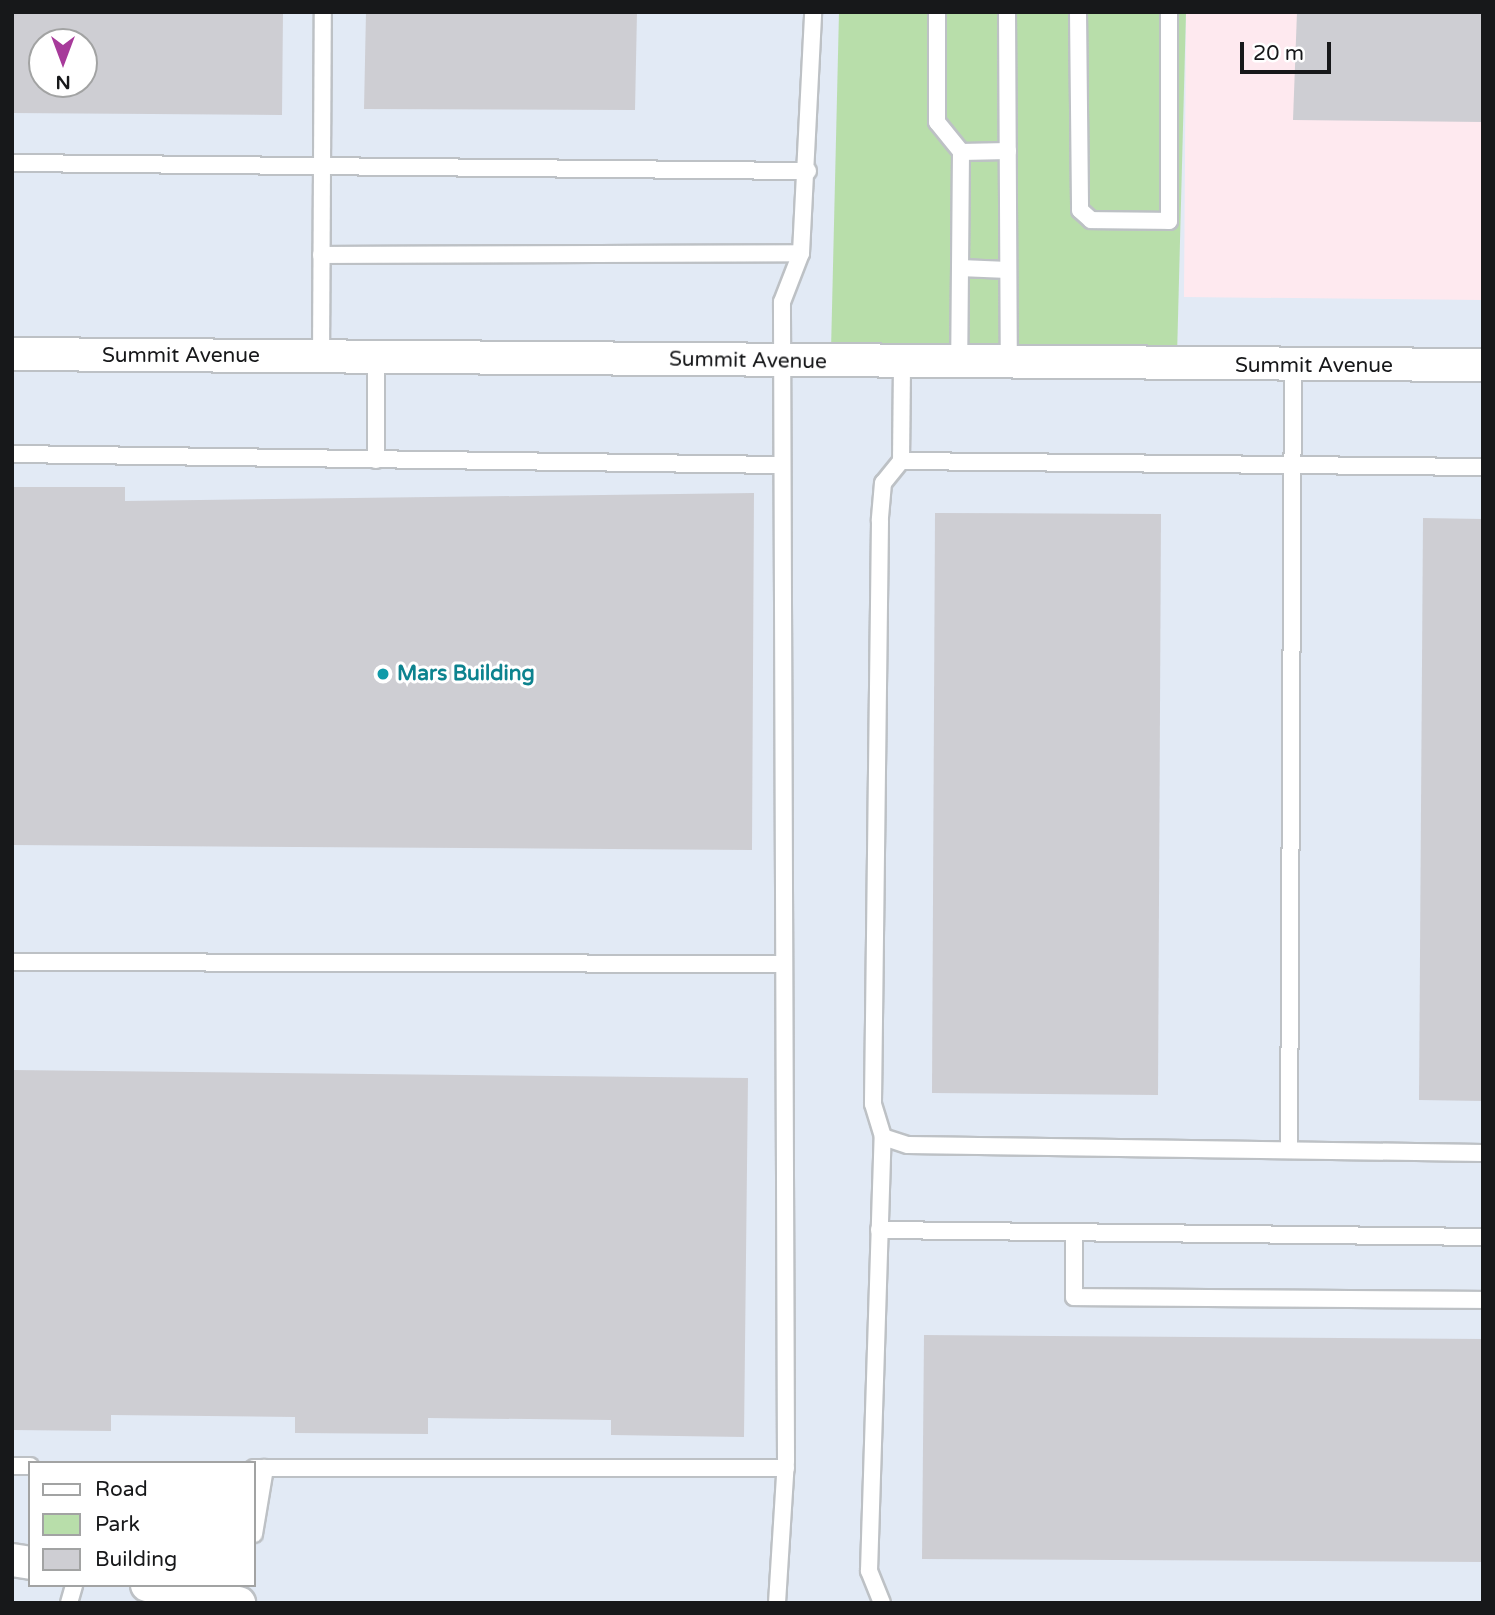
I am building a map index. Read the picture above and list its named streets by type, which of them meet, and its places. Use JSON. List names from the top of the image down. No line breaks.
{"streets":{"street":["Summit Avenue"]},"places":["Mars Building"],"legend":["Road","Park","Building"],"scale_bar":"20 m","north":"bottom"}
